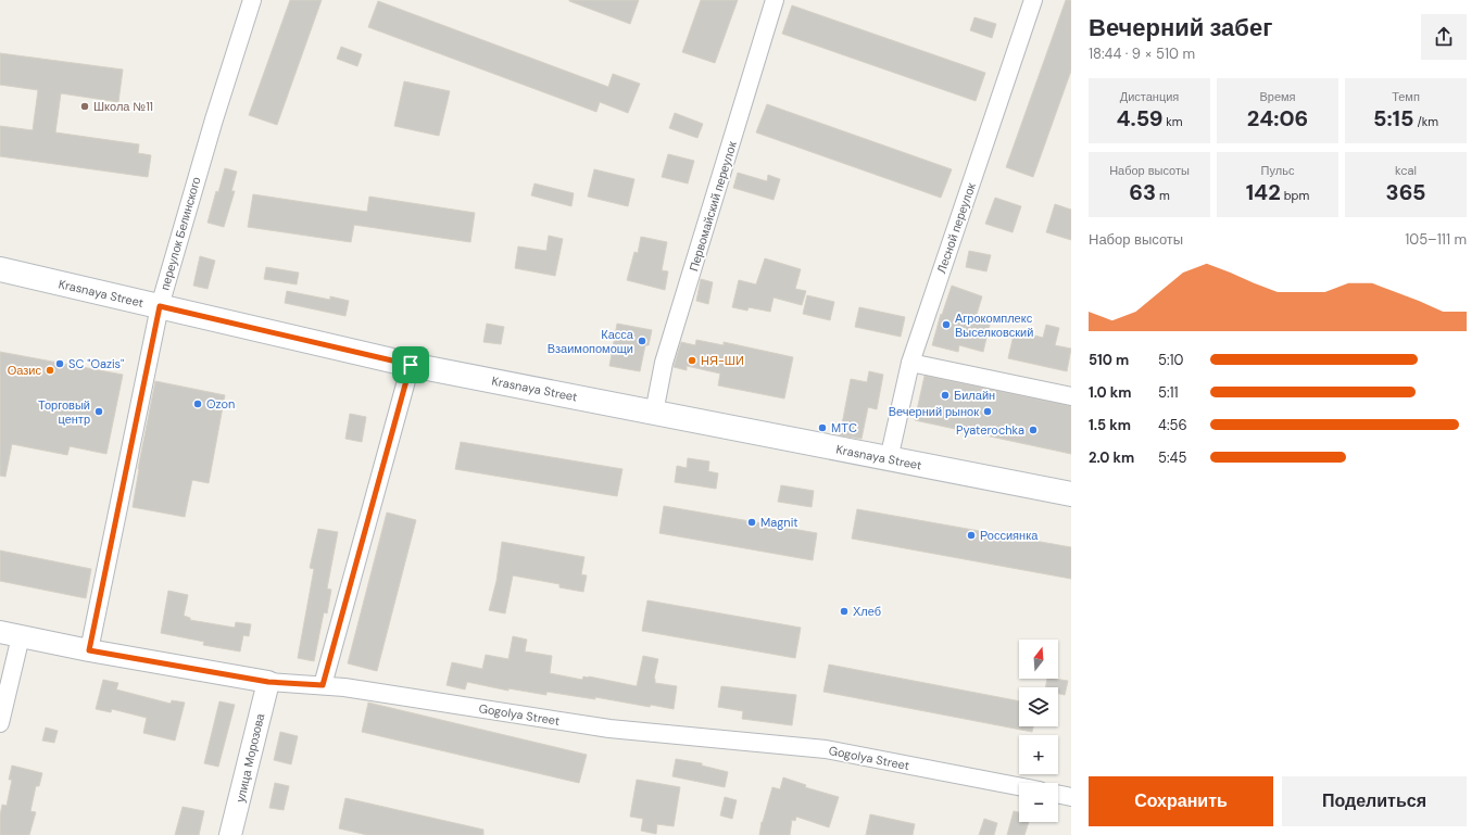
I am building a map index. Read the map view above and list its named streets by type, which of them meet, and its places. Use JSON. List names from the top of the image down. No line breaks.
{"streets":{"main road":["Krasnaya Street"],"street":["Первомайский переулок","Лесной переулок","переулок Белинского","Gogolya Street","улица Морозова"]},"crossings":[["Первомайский переулок","Krasnaya Street"],["Лесной переулок","Krasnaya Street"],["переулок Белинского","Krasnaya Street"],["переулок Белинского","Gogolya Street"],["Gogolya Street","улица Морозова"]],"places":["Школа №11","Агрокомплекс Выселковский","Касса Взаимопомощи","НЯ-ШИ","SC \"Oazis\"","Оазис","Билайн","Ozon","Торговый центр","Вечерний рынок","МТС","Pyaterochka","Magnit","Россиянка","Хлеб"],"north":"top","page":{"heading":["Вечерний забег","18:44 · 9 × 510 m"],"stats":[["Дистанция","4.59 km"],["Время","24:06"],["Темп","5:15 /km"],["Набор высоты","63 m"],["Пульс","142 bpm"],["kcal","365"]],"chart":["Набор высоты","105–111 m"],"list":[{"name":"510 m","note":"5:10"},{"name":"1.0 km","note":"5:11"},{"name":"1.5 km","note":"4:56"},{"name":"2.0 km","note":"5:45"}],"map_buttons":["+","−"],"buttons":["Сохранить","Поделиться"]}}
